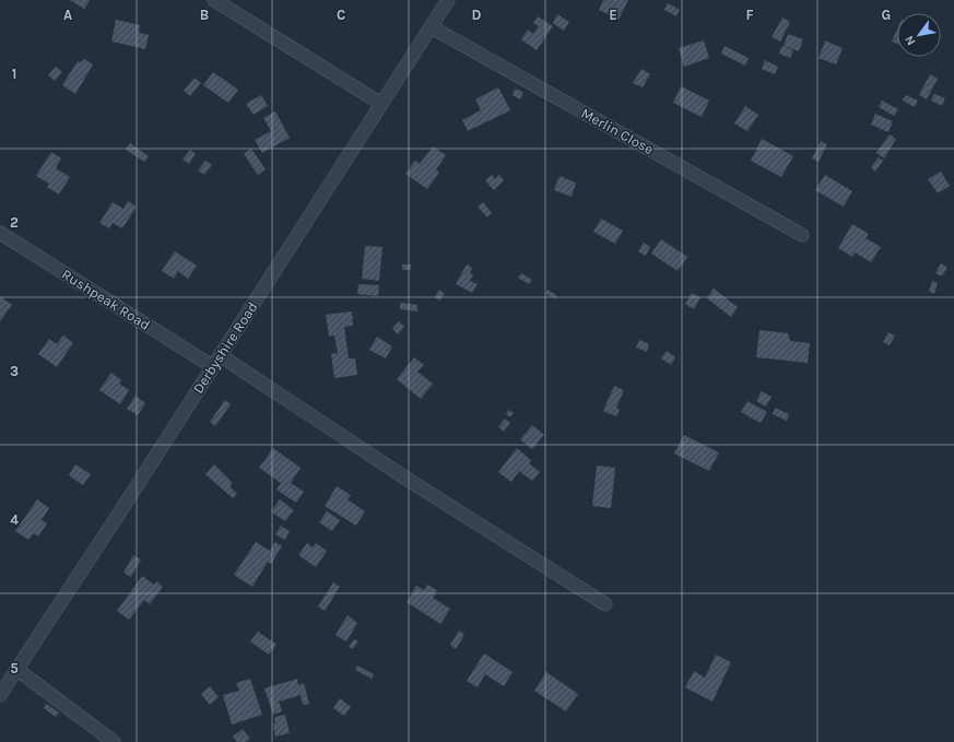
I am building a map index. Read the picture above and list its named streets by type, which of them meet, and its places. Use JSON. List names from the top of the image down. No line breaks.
{"streets":{"street":["Merlin Close","Rushpeak Road","Derbyshire Road"]},"crossings":[["Merlin Close","Derbyshire Road"],["Rushpeak Road","Derbyshire Road"]],"north":"bottom left","grid":{"columns":["A","B","C","D","E","F","G"],"rows":["1","2","3","4","5"]}}
